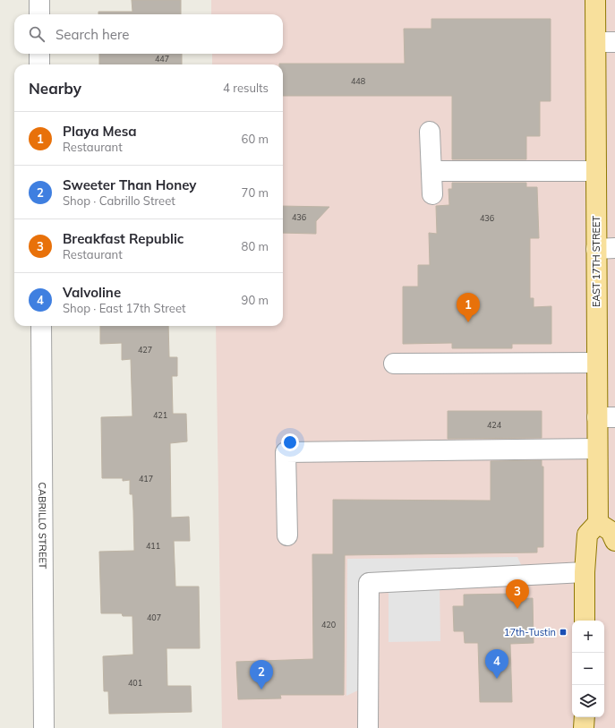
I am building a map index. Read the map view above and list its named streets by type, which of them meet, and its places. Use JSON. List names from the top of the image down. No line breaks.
{"streets":{"main road":["EAST 17TH STREET"],"street":["CABRILLO STREET"]},"places":{"transit":["17th-Tustin"]},"house_numbers":["447","448","436","436","427","421","424","417","411","407","420","401"],"page":{"search":"Search here","heading":["Nearby","4 results"],"list":[{"mark":"1","name":"Playa Mesa","note":"Restaurant","value":"60 m"},{"mark":"2","name":"Sweeter Than Honey","note":"Shop · Cabrillo Street","value":"70 m"},{"mark":"3","name":"Breakfast Republic","note":"Restaurant","value":"80 m"},{"mark":"4","name":"Valvoline","note":"Shop · East 17th Street","value":"90 m"}],"pins":["1","3","4","2"],"map_buttons":["+","−"]}}
